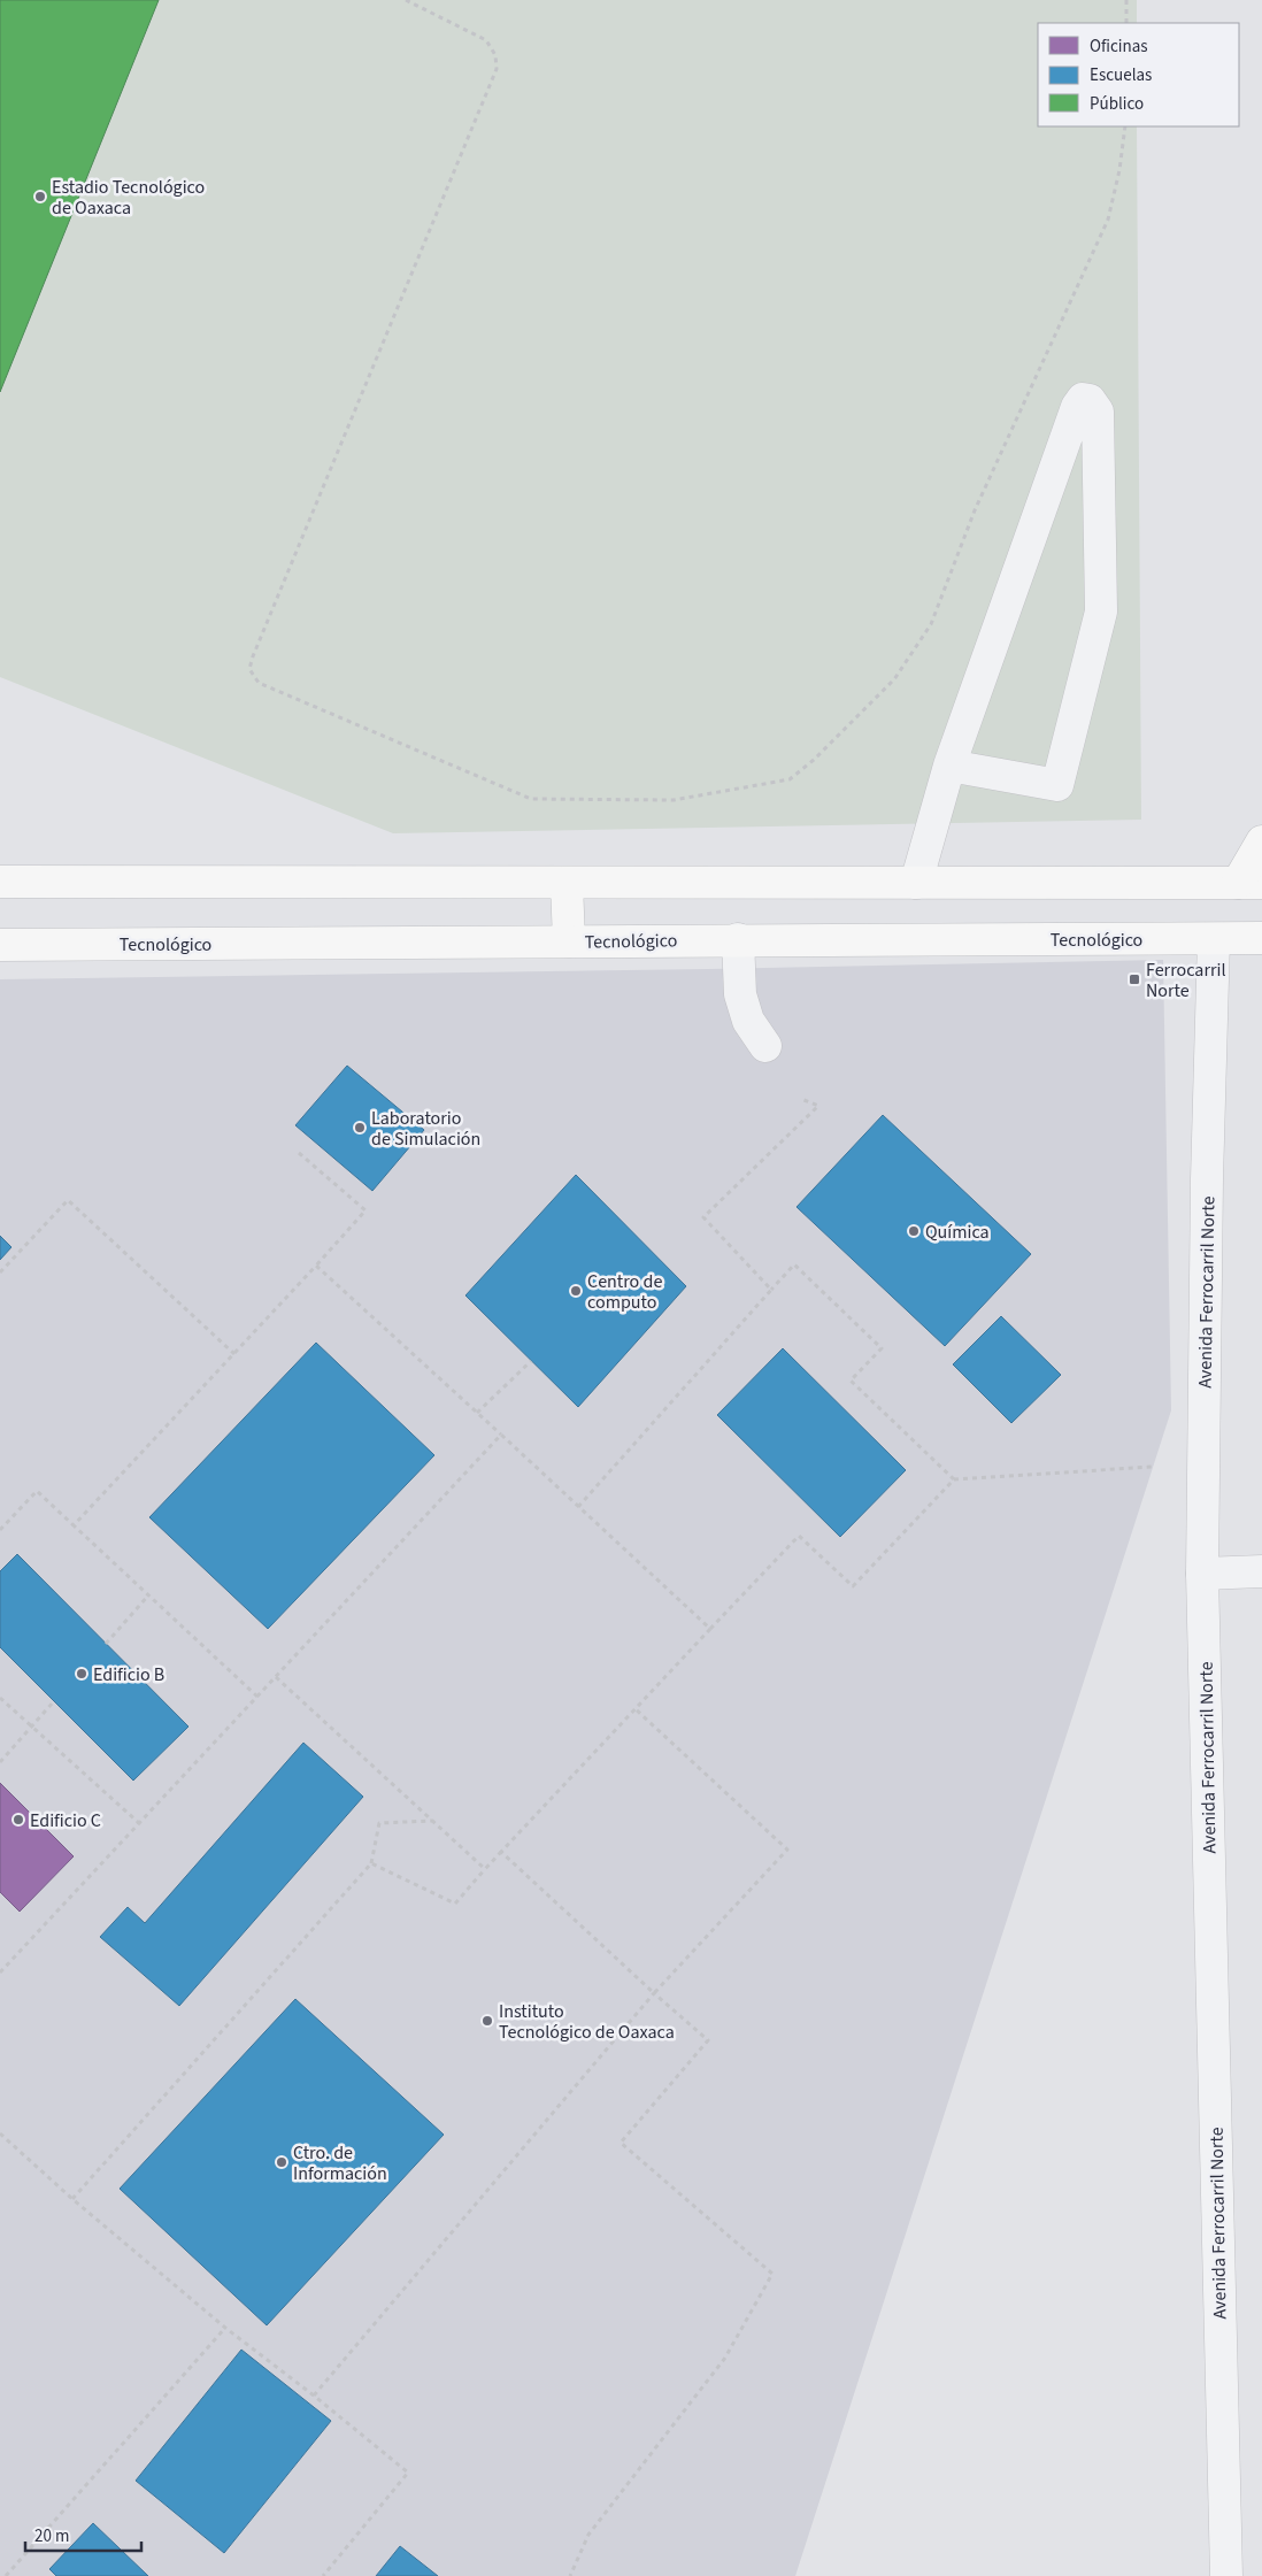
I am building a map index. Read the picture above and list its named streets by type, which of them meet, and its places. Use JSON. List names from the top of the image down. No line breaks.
{"streets":{"main road":["Tecnológico"],"street":["Avenida Ferrocarril Norte"]},"crossings":[["Tecnológico","Avenida Ferrocarril Norte"]],"places":{"other":["Estadio Tecnológico de Oaxaca","Laboratorio de Simulación","Química","Centro de computo","Edificio B","Edificio C","Instituto Tecnológico de Oaxaca","Ctro. de Información"],"transit":["Ferrocarril Norte"]},"legend":["Oficinas","Escuelas","Público"],"scale_bar":"20 m"}
